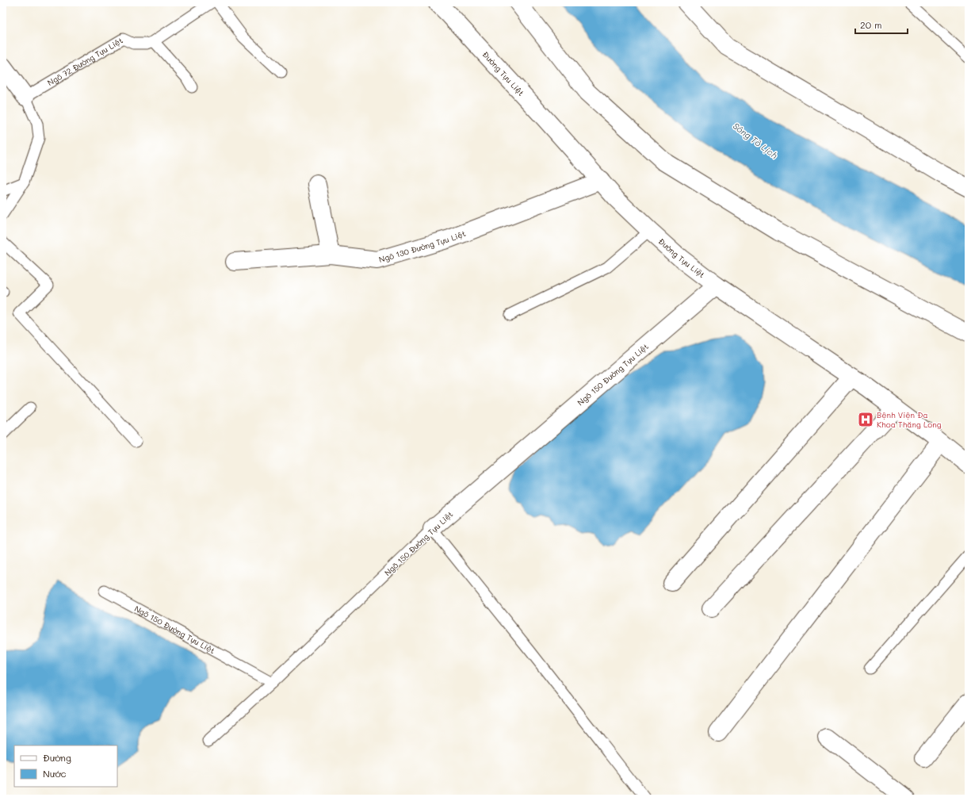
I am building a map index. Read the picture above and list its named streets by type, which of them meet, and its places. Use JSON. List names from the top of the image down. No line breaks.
{"streets":{"street":["Đường Tựu Liệt","Ngõ 130 Đường Tựu Liệt","Ngõ 150 Đường Tựu Liệt"],"lane":["Ngõ 72 Đường Tựu Liệt"]},"crossings":[["Đường Tựu Liệt","Ngõ 130 Đường Tựu Liệt"],["Đường Tựu Liệt","Ngõ 150 Đường Tựu Liệt"]],"water":["Sông Tô Lịch"],"places":{"hospital":["Bệnh Viện Đa Khoa Thăng Long"]},"legend":["Đường","Nước"],"scale_bar":"20 m"}
